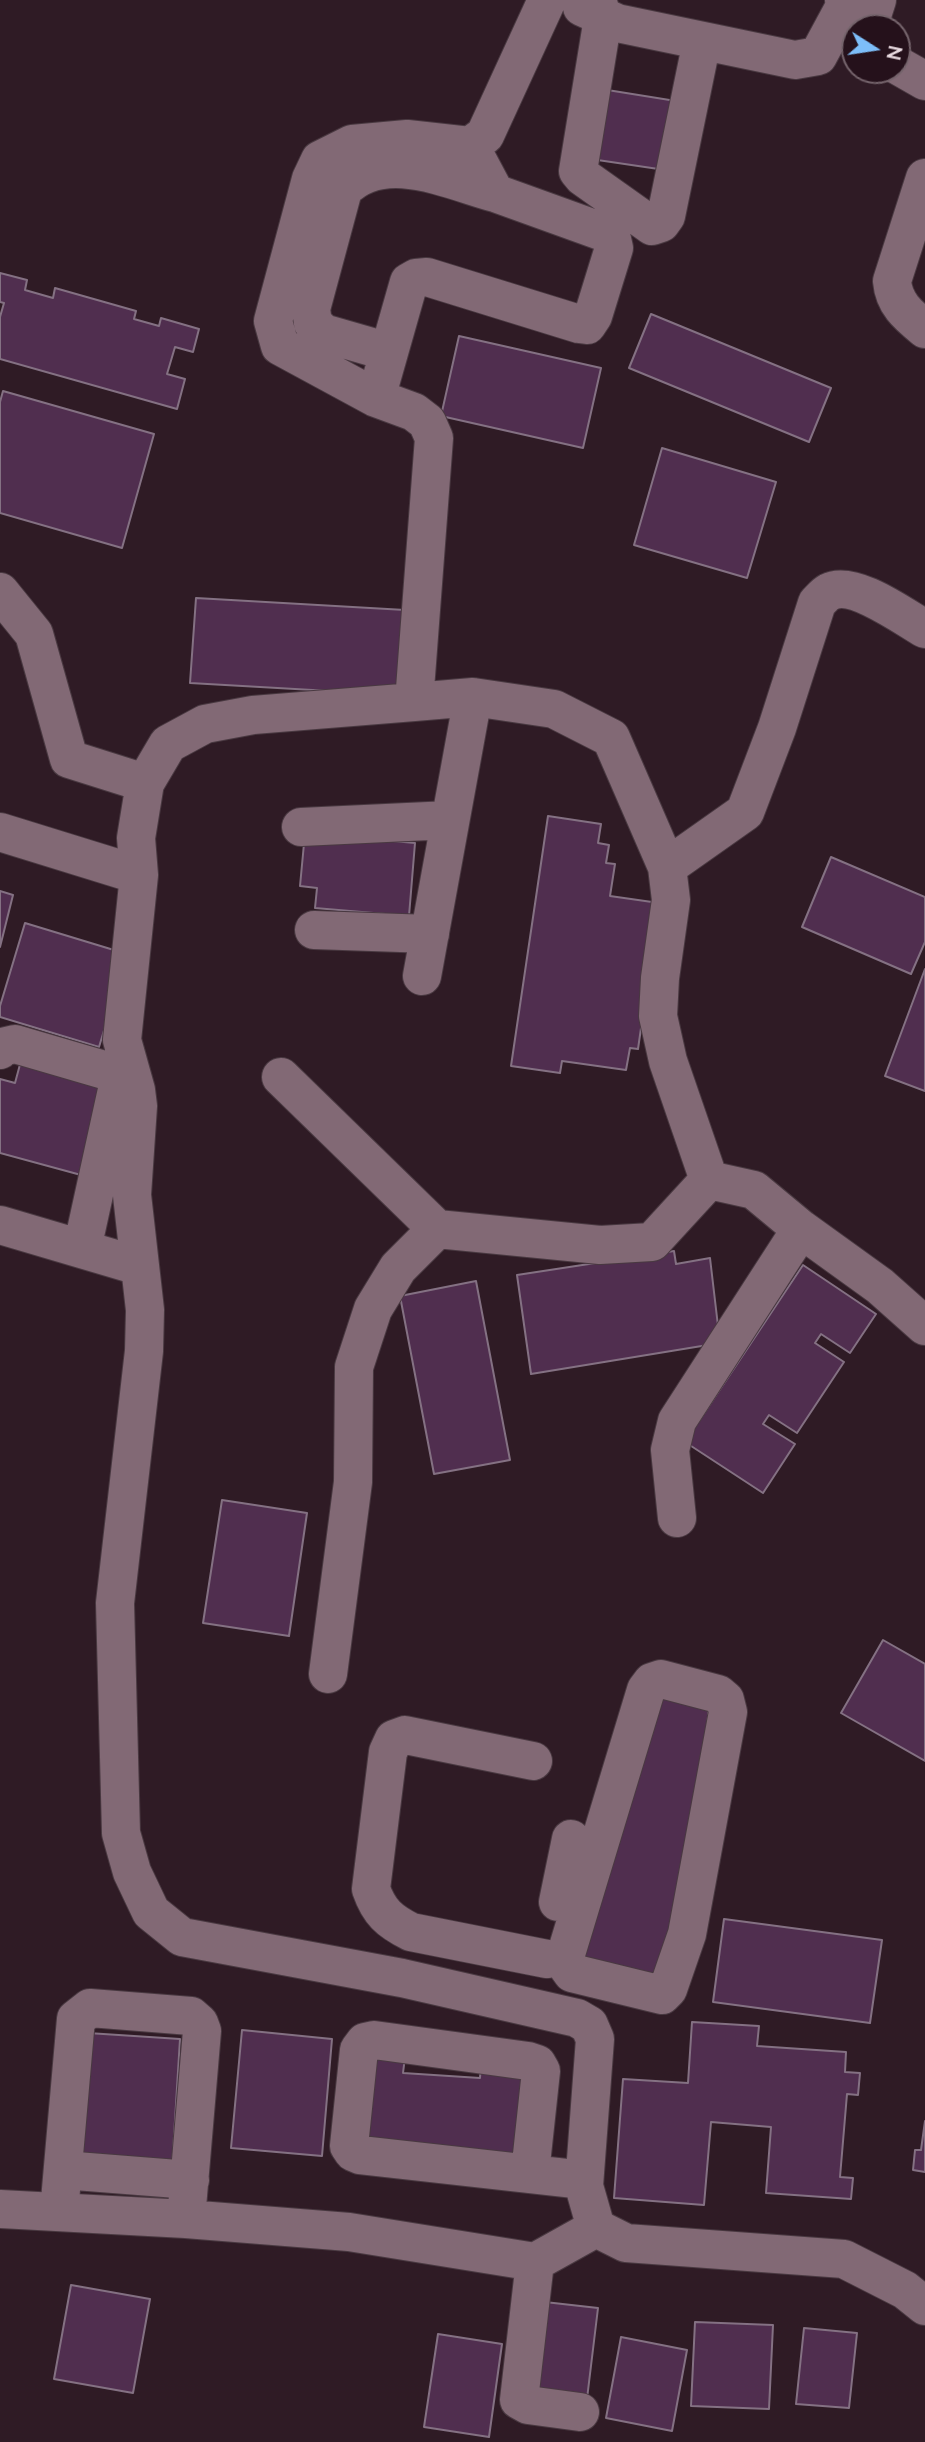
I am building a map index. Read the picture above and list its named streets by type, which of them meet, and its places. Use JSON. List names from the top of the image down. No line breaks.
{"north":"right"}
